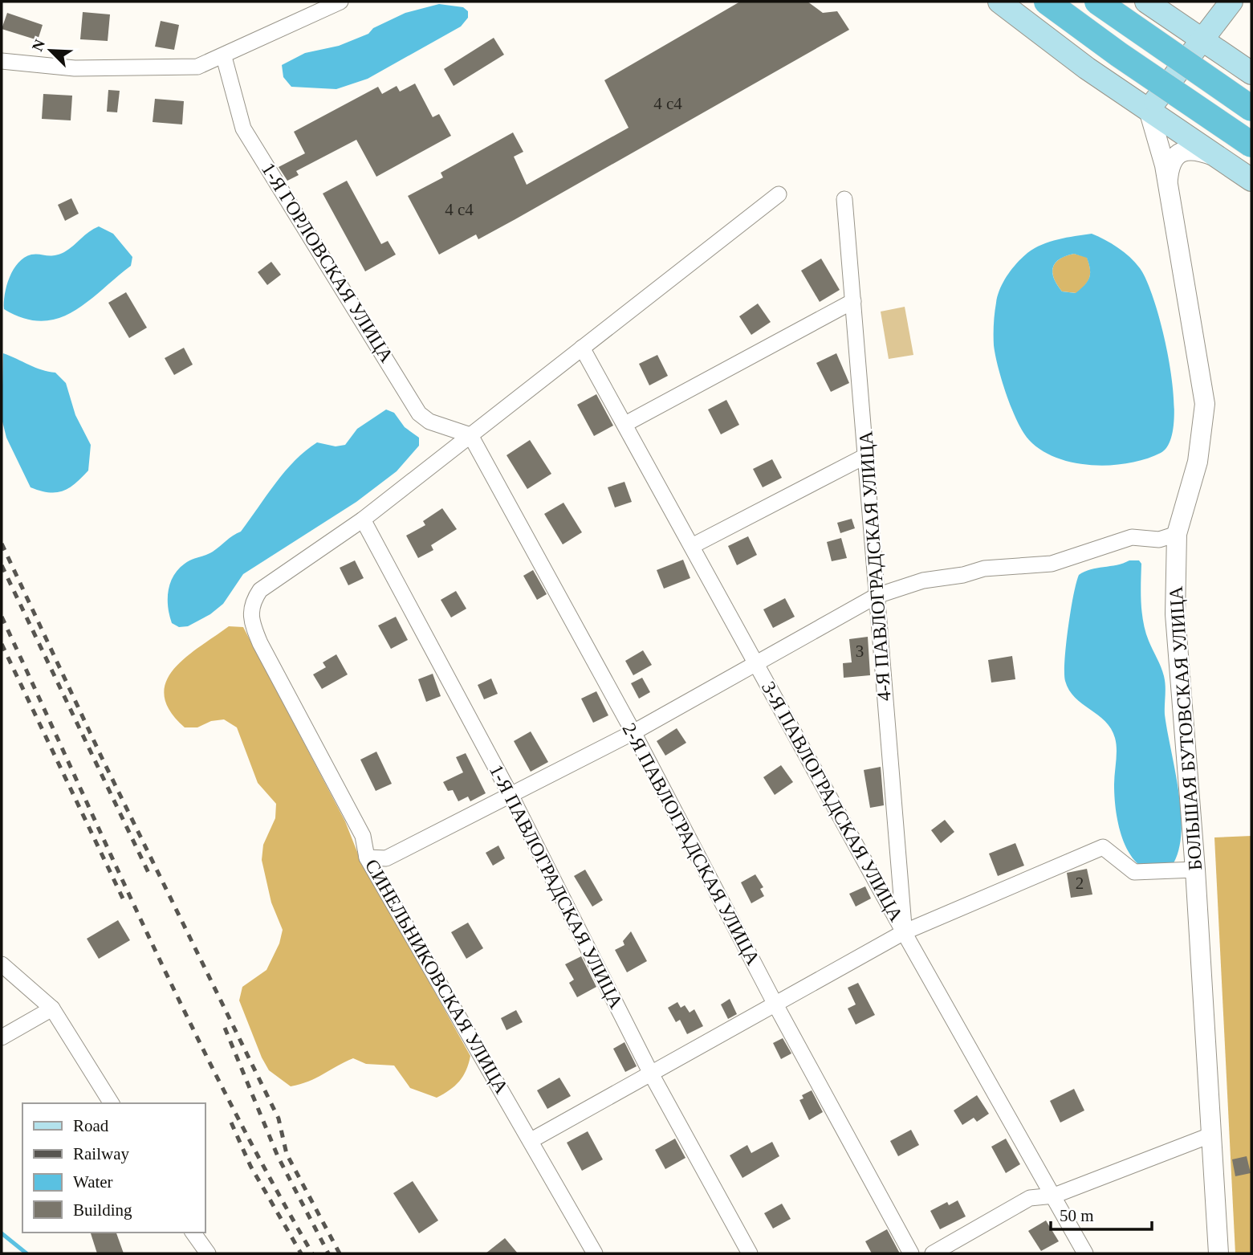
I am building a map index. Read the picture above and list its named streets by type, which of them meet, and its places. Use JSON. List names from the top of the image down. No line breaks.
{"streets":{"street":["1-Я ГОРЛОВСКАЯ УЛИЦА","4-Я ПАВЛОГРАДСКАЯ УЛИЦА","БОЛЬШАЯ БУТОВСКАЯ УЛИЦА","3-Я ПАВЛОГРАДСКАЯ УЛИЦА","2-Я ПАВЛОГРАДСКАЯ УЛИЦА","1-Я ПАВЛОГРАДСКАЯ УЛИЦА","СИНЕЛЬНИКОВСКАЯ УЛИЦА"]},"crossings":[["1-Я ГОРЛОВСКАЯ УЛИЦА","2-Я ПАВЛОГРАДСКАЯ УЛИЦА"],["4-Я ПАВЛОГРАДСКАЯ УЛИЦА","3-Я ПАВЛОГРАДСКАЯ УЛИЦА"],["1-Я ПАВЛОГРАДСКАЯ УЛИЦА","СИНЕЛЬНИКОВСКАЯ УЛИЦА"]],"house_numbers":["4 с4","4 с4","3","2"],"legend":["Road","Railway","Water","Building"],"scale_bar":"50 m","north":"top left"}
